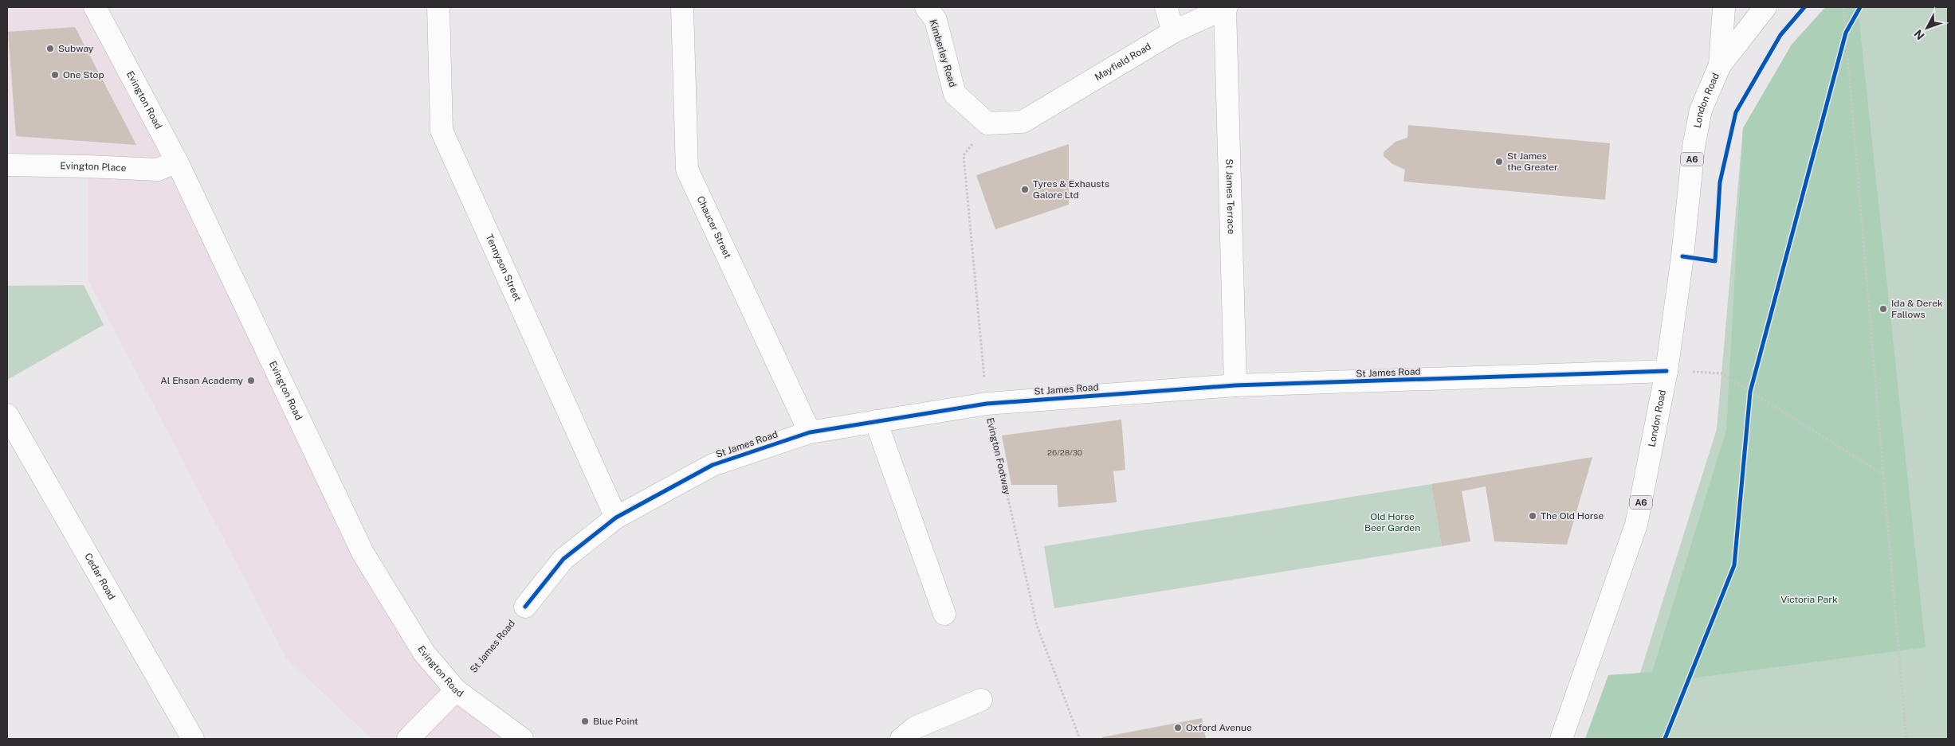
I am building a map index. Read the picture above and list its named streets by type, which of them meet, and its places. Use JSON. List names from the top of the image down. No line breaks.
{"streets":{"street":["Kimberley Road","Mayfield Road","Evington Road","London Road","A6","Evington Place","St James Terrace","Chaucer Street","Tennyson Street","St James Road","Cedar Road"],"path":["Evington Footway"]},"crossings":[["Kimberley Road","Mayfield Road"],["Kimberley Road","Evington Footway"],["Mayfield Road","St James Terrace"],["Mayfield Road","Evington Footway"],["Evington Road","Evington Place"],["Evington Road","St James Road"],["London Road","St James Road"],["St James Terrace","St James Road"],["Chaucer Street","St James Road"],["Tennyson Street","St James Road"],["St James Road","Evington Footway"]],"parks":["Old Horse Beer Garden","Victoria Park"],"places":["Subway","One Stop","St James the Greater","Tyres & Exhausts Galore Ltd","Ida & Derek Fallows","Al Ehsan Academy","The Old Horse","Blue Point","Oxford Avenue"],"house_numbers":["26/28/30"],"north":"bottom left"}
